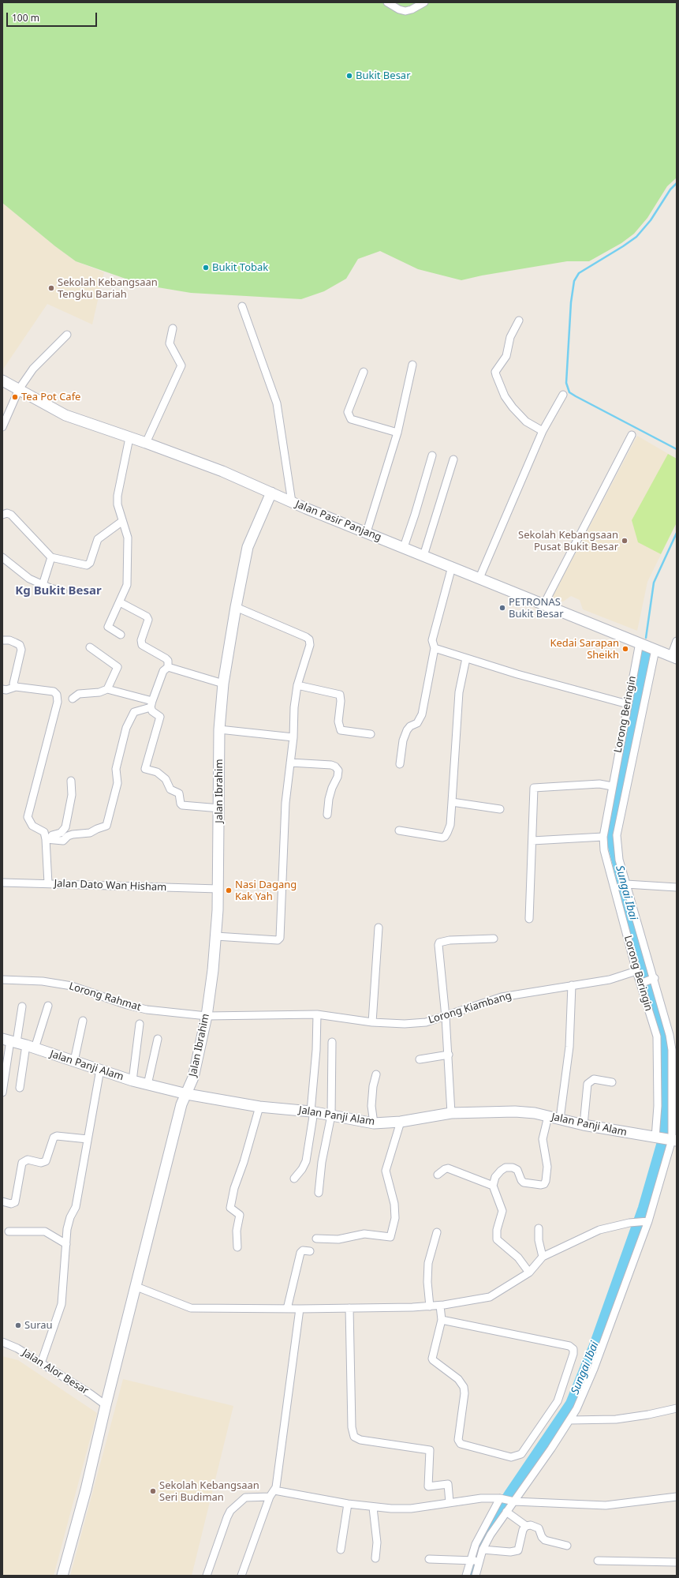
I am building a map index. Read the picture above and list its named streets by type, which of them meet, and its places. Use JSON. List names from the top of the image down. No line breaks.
{"streets":{"main road":["Jalan Pasir Panjang","Jalan Ibrahim","Jalan Panji Alam"],"street":["Lorong Beringin","Jalan Dato Wan Hisham","Lorong Rahmat","Lorong Kiambang","Jalan Alor Besar"]},"crossings":[["Jalan Pasir Panjang","Lorong Beringin"],["Jalan Pasir Panjang","Jalan Ibrahim"],["Lorong Beringin","Lorong Kiambang"],["Lorong Beringin","Jalan Panji Alam"],["Jalan Ibrahim","Jalan Dato Wan Hisham"],["Jalan Ibrahim","Lorong Rahmat"],["Jalan Ibrahim","Lorong Kiambang"],["Jalan Ibrahim","Jalan Panji Alam"],["Jalan Ibrahim","Jalan Alor Besar"],["Lorong Rahmat","Lorong Kiambang"]],"districts":["Kg Bukit Besar"],"water":["Sungai Ibai"],"places":["Bukit Besar","Bukit Tobak","Sekolah Kebangsaan Tengku Bariah","Tea Pot Cafe","Sekolah Kebangsaan Pusat Bukit Besar","PETRONAS Bukit Besar","Kedai Sarapan Sheikh","Nasi Dagang Kak Yah","Surau","Sekolah Kebangsaan Seri Budiman"],"scale_bar":"100 m"}
